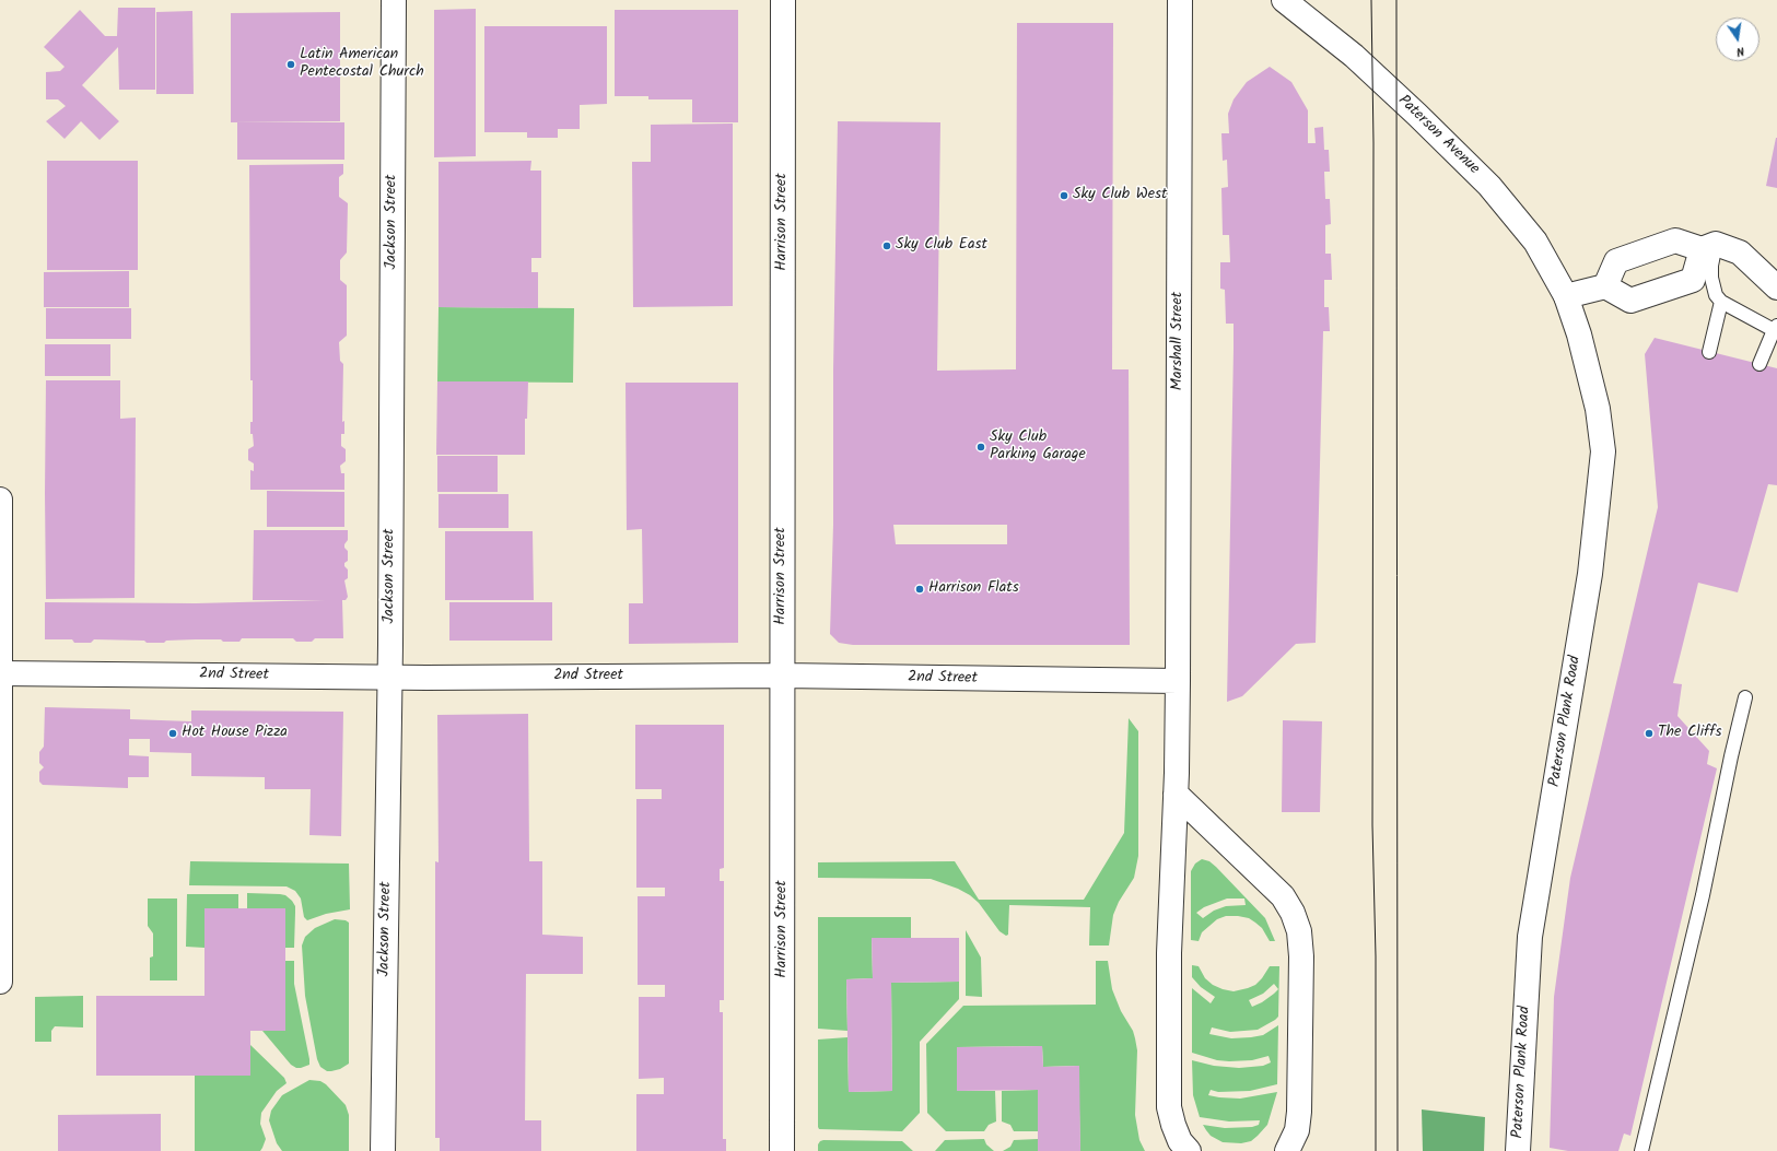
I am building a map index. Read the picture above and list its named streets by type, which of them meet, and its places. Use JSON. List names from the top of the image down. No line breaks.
{"streets":{"street":["Paterson Avenue","Jackson Street","Harrison Street","Marshall Street","2nd Street","Paterson Plank Road"]},"crossings":[["Paterson Avenue","Paterson Plank Road"],["Jackson Street","2nd Street"],["Harrison Street","2nd Street"],["Marshall Street","2nd Street"]],"places":["Latin American Pentecostal Church","Sky Club West","Sky Club East","Sky Club Parking Garage","Harrison Flats","Hot House Pizza","The Cliffs"],"north":"bottom"}
